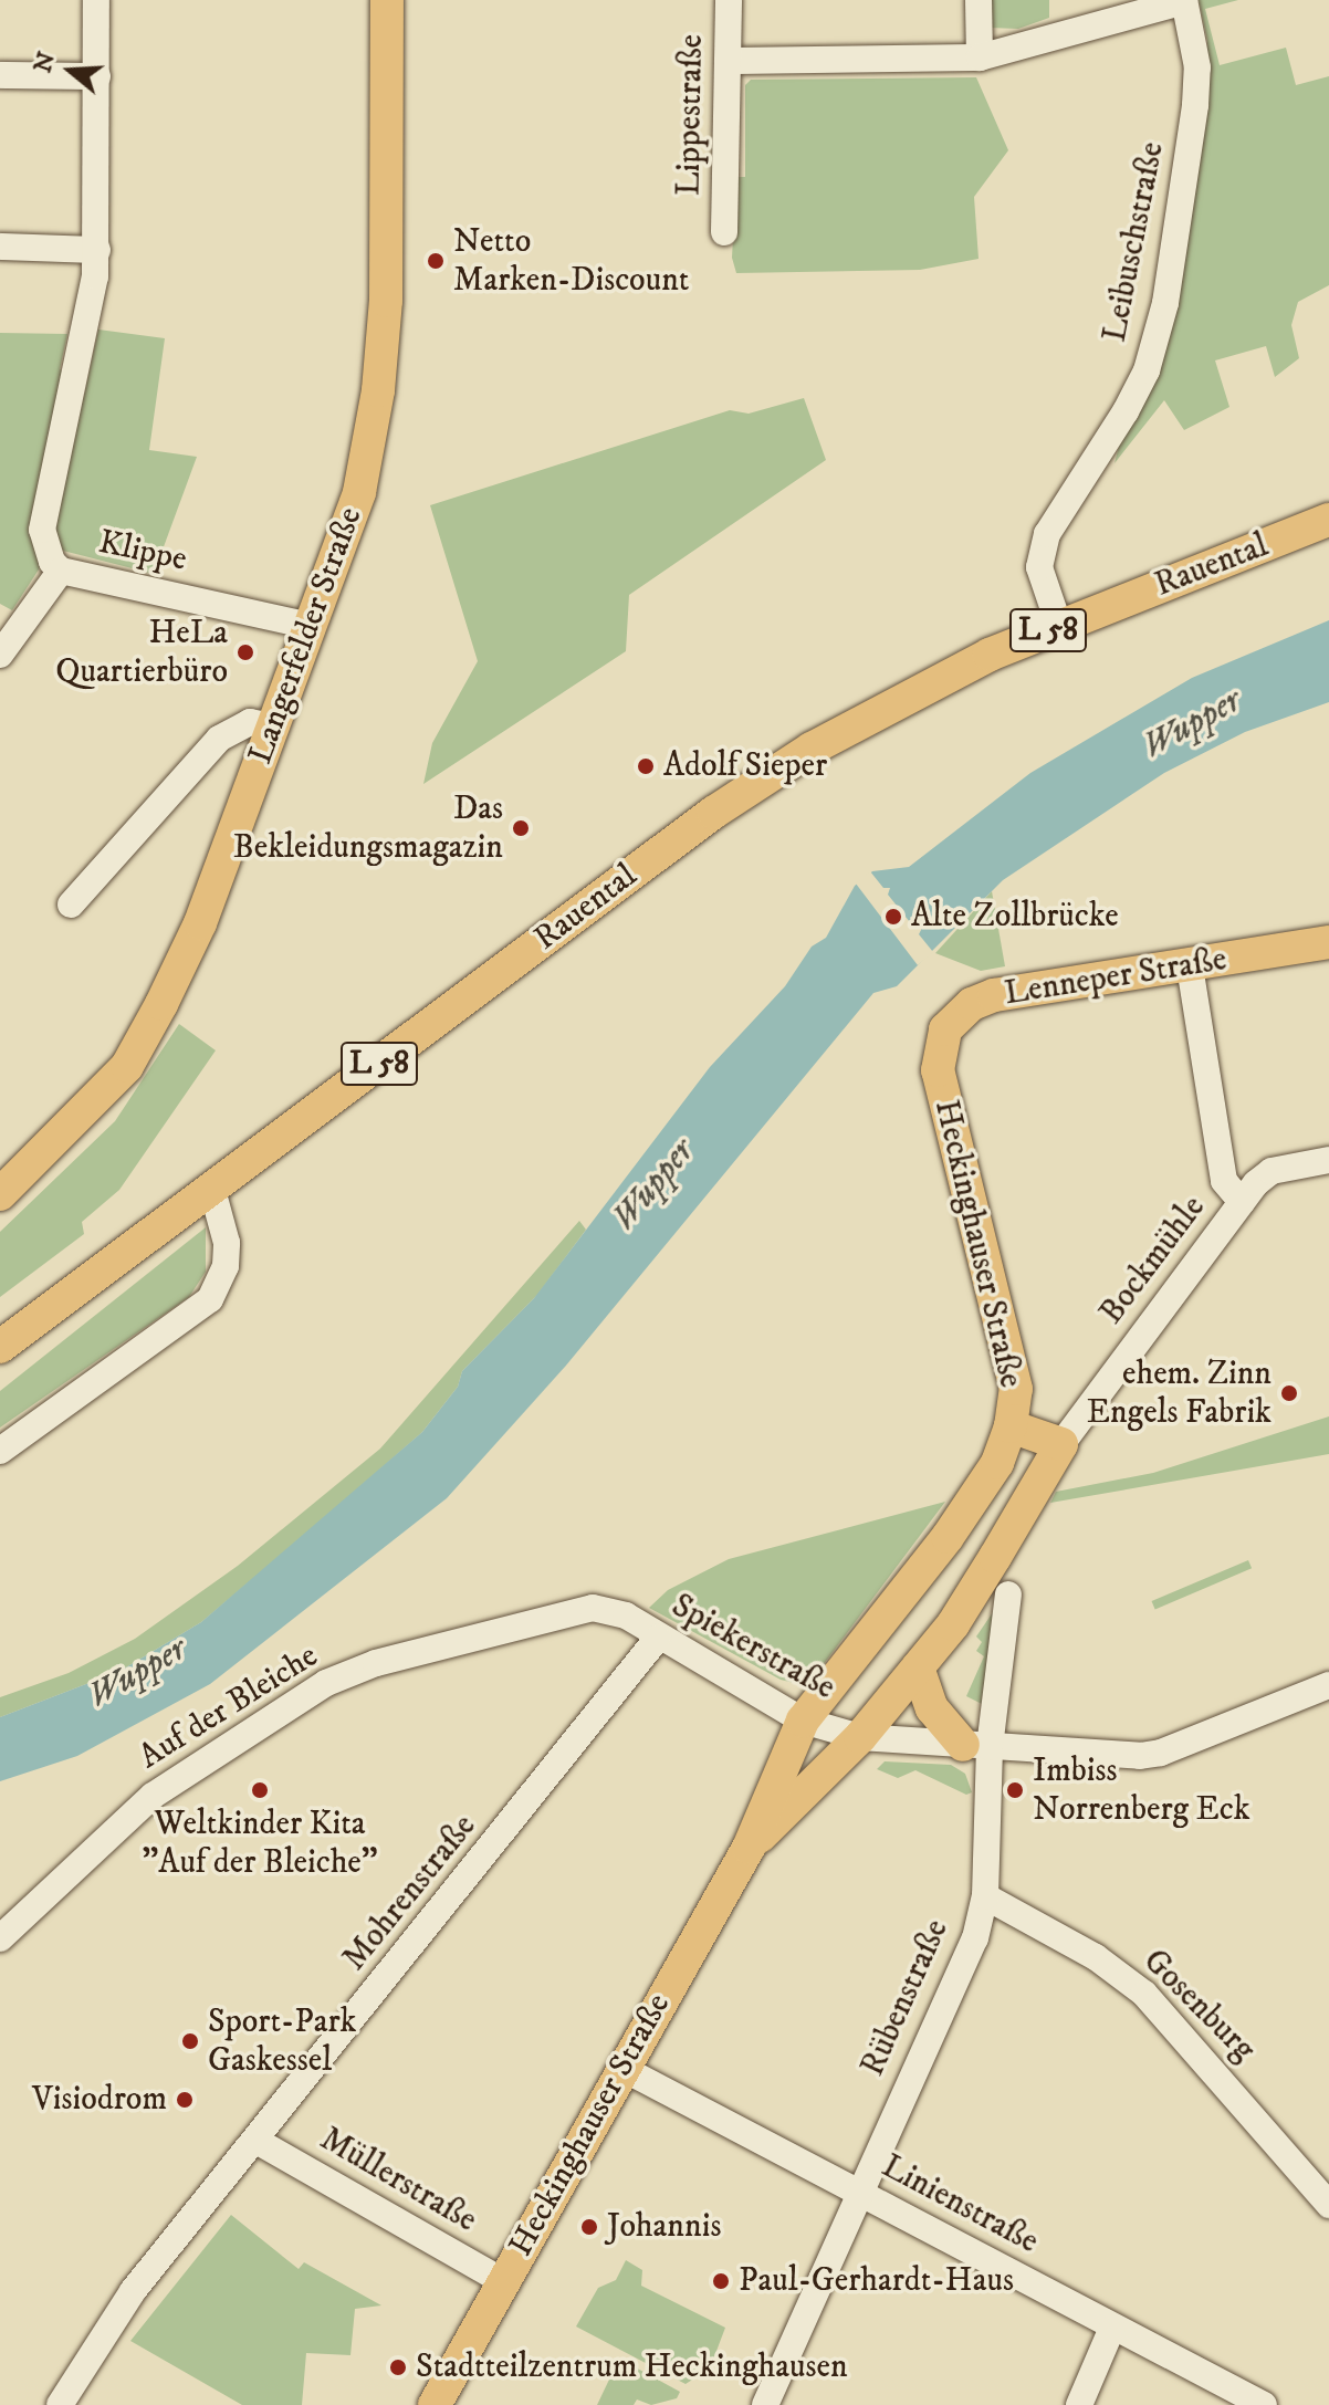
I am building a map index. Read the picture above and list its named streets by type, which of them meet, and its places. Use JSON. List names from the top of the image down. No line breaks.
{"streets":{"main road":["Rauental","L 58","Langerfelder Straße","Lenneper Straße","Heckinghauser Straße"],"street":["Lippestraße","Leibuschstraße","Klippe","Bockmühle","Spiekerstraße","Auf der Bleiche","Mohrenstraße","Rübenstraße","Gosenburg","Müllerstraße","Linienstraße"]},"crossings":[["Leibuschstraße","Rauental"],["Klippe","Langerfelder Straße"],["Rauental","L 58"],["Lenneper Straße","Heckinghauser Straße"],["Heckinghauser Straße","Bockmühle"],["Heckinghauser Straße","Spiekerstraße"],["Heckinghauser Straße","Müllerstraße"],["Heckinghauser Straße","Linienstraße"],["Spiekerstraße","Auf der Bleiche"],["Spiekerstraße","Mohrenstraße"],["Spiekerstraße","Rübenstraße"],["Mohrenstraße","Müllerstraße"],["Rübenstraße","Gosenburg"],["Rübenstraße","Linienstraße"]],"water":["Wupper"],"places":["Netto Marken-Discount","HeLa Quartierbüro","Adolf Sieper","Das Bekleidungsmagazin","Alte Zollbrücke","ehem. Zinn Engels Fabrik","Weltkinder Kita \"Auf der Bleiche\"","Imbiss Norrenberg Eck","Sport-Park Gaskessel","Visiodrom","Johannis","Paul-Gerhardt-Haus","Stadtteilzentrum Heckinghausen"],"north":"left"}
